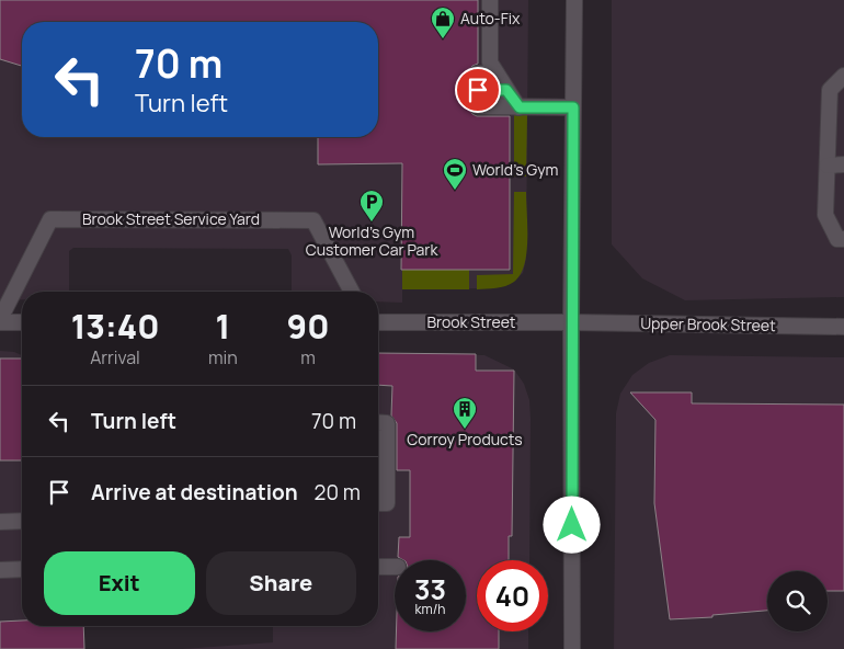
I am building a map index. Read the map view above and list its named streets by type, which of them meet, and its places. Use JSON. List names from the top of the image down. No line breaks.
{"streets":{"street":["Brook Street Service Yard","Brook Street","Upper Brook Street"]},"crossings":[["Brook Street","Upper Brook Street"]],"places":{"shop":["Auto-Fix"],"sports":["World's Gym"],"parking":["World's Gym Customer Car Park"],"building":["Corroy Products"]},"page":{"turn":["70 m","Turn left"],"eta":["13:40","Arrival","1","min","90","m"],"list":[{"name":"Turn left","value":"70 m"},{"name":"Arrive at destination","value":"20 m"}],"buttons":["Exit","Share"],"speed":"33 km/h","limit":"40"}}
